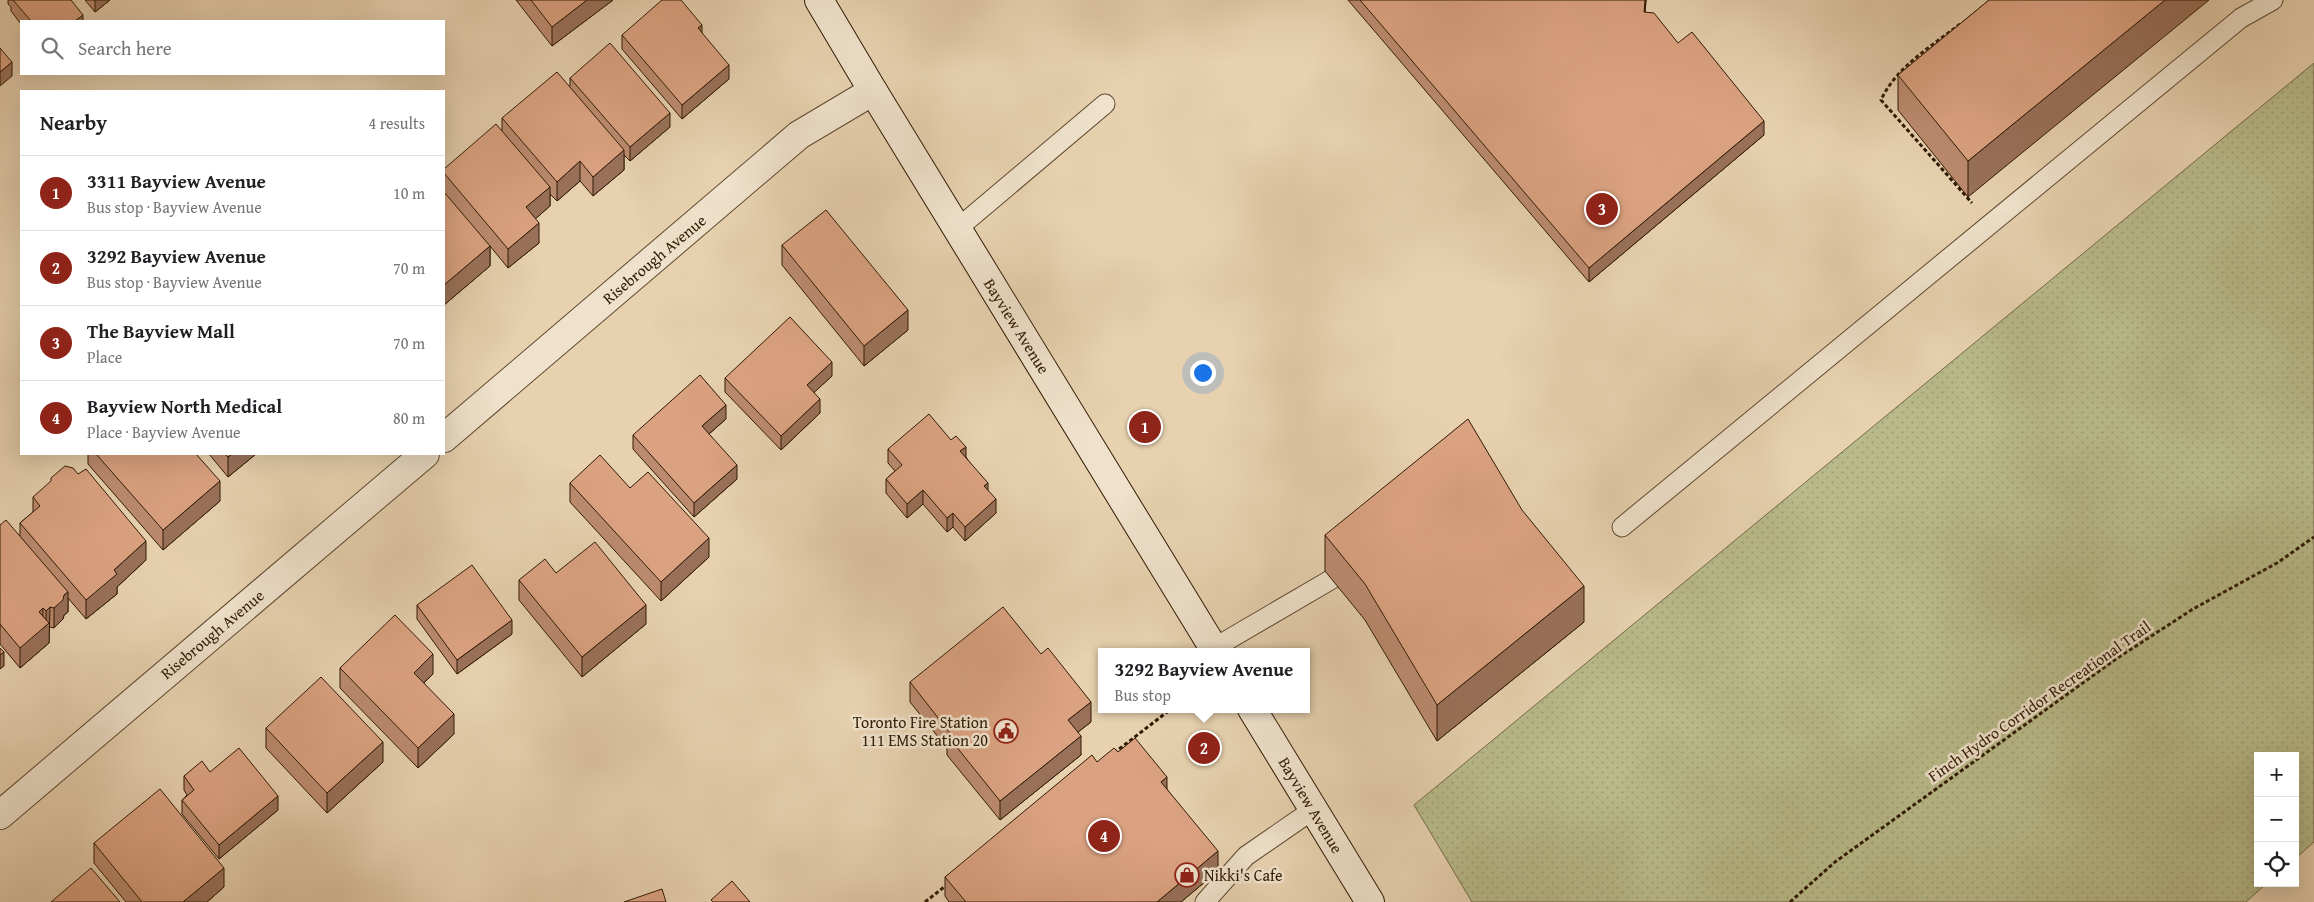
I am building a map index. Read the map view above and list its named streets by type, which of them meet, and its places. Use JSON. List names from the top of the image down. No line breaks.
{"streets":{"street":["Risebrough Avenue","Bayview Avenue"],"path":["Finch Hydro Corridor Recreational Trail"]},"crossings":[["Risebrough Avenue","Bayview Avenue"]],"places":{"public building":["Toronto Fire Station 111 EMS Station 20"],"shop":["Nikki's Cafe"]},"page":{"search":"Search here","heading":["Nearby","4 results"],"list":[{"mark":"1","name":"3311 Bayview Avenue","note":"Bus stop · Bayview Avenue","value":"10 m"},{"mark":"2","name":"3292 Bayview Avenue","note":"Bus stop · Bayview Avenue","value":"70 m"},{"mark":"3","name":"The Bayview Mall","note":"Place","value":"70 m"},{"mark":"4","name":"Bayview North Medical","note":"Place · Bayview Avenue","value":"80 m"}],"pins":["3","1","2","4"],"popup":["3292 Bayview Avenue","Bus stop"],"map_buttons":["+","−"]}}
